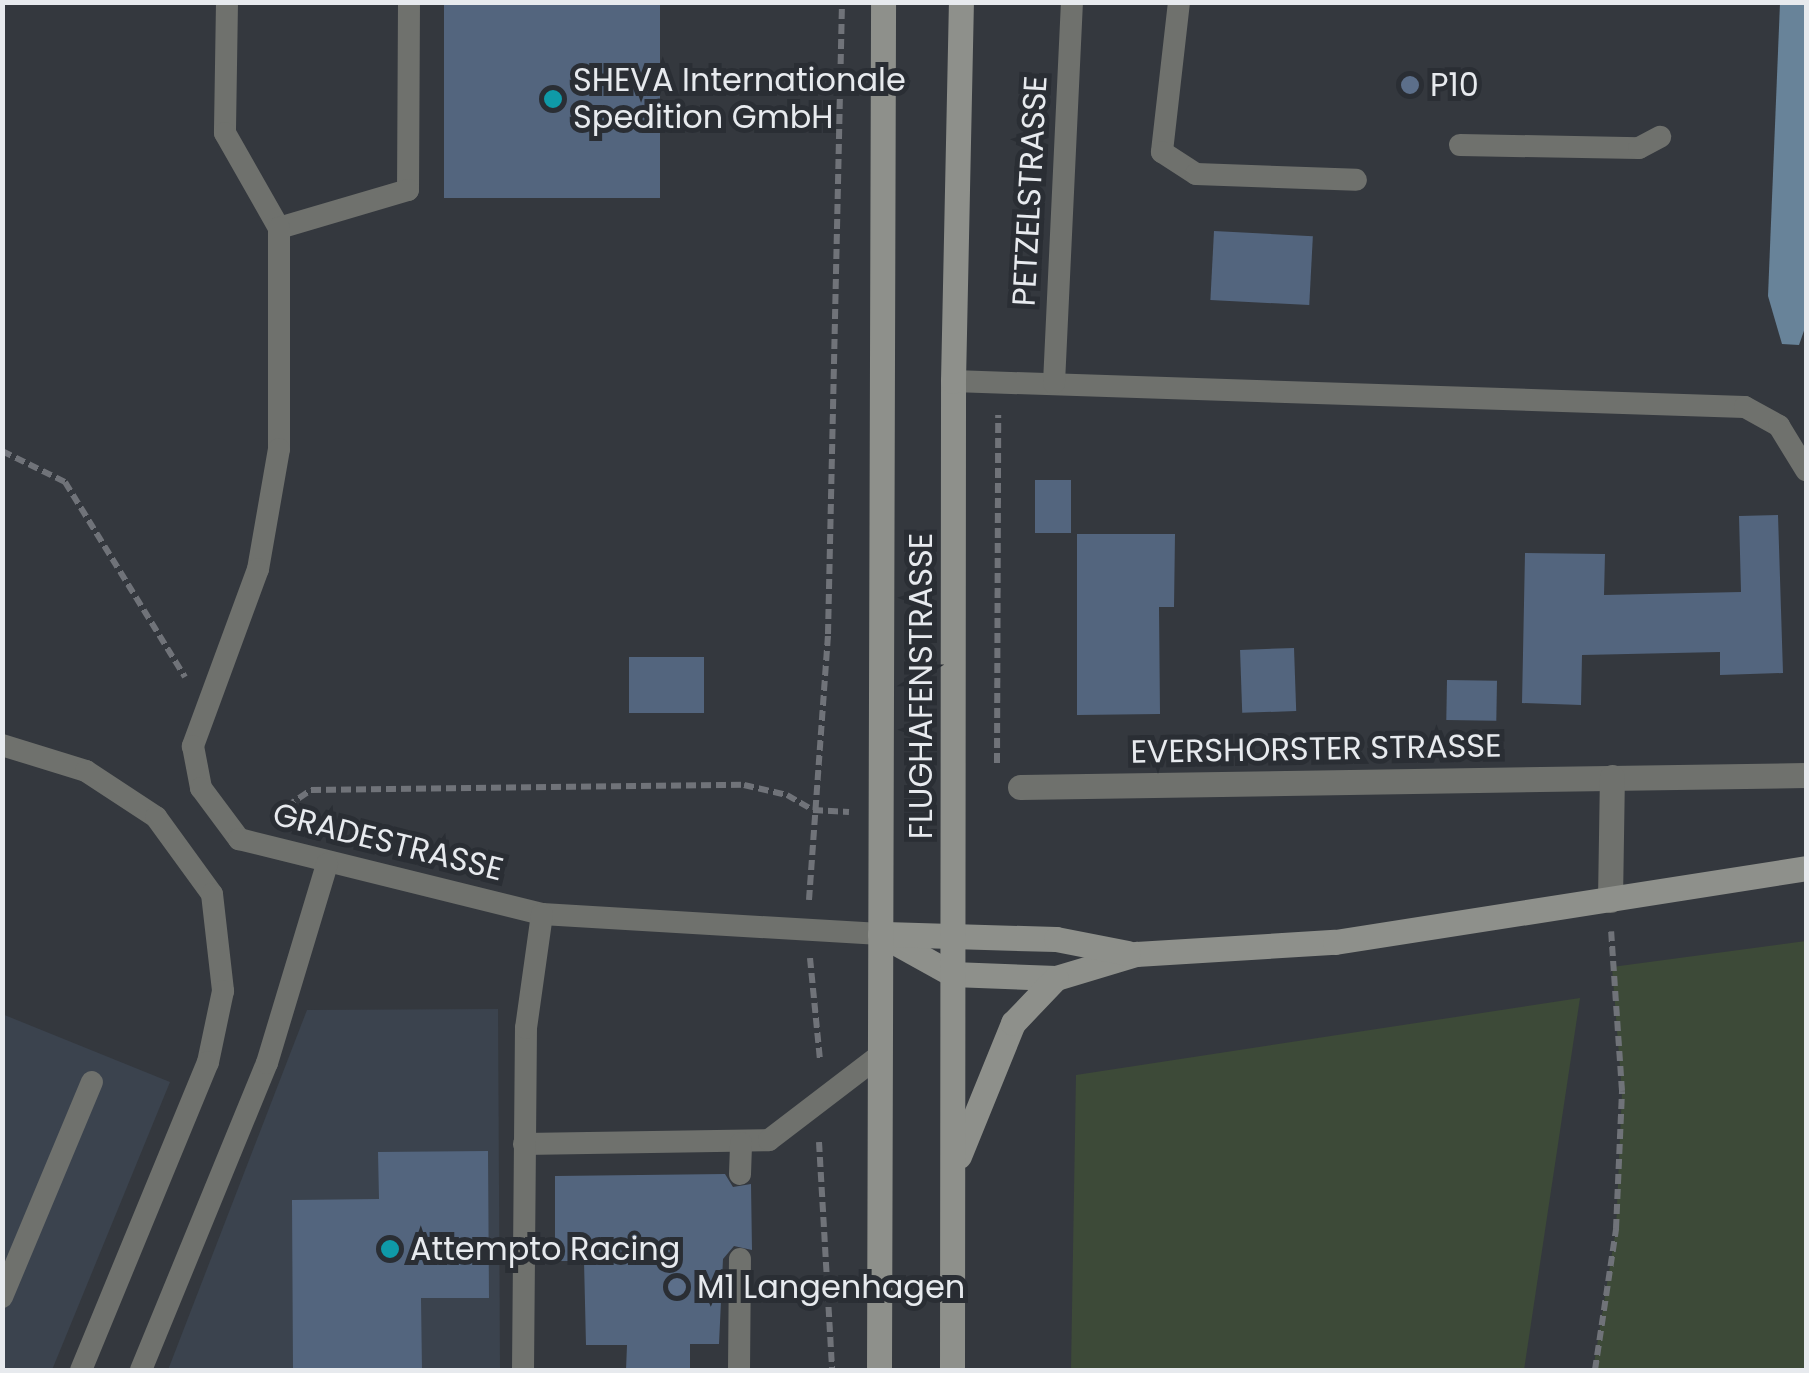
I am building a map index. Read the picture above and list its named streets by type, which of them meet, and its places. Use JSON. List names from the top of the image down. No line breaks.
{"streets":{"main road":["FLUGHAFENSTRASSE"],"street":["EVERSHORSTER STRASSE"],"lane":["PETZELSTRASSE","GRADESTRASSE"]},"crossings":[["FLUGHAFENSTRASSE","GRADESTRASSE"]],"places":["P10","SHEVA Internationale Spedition GmbH","Attempto Racing","M1 Langenhagen"]}
